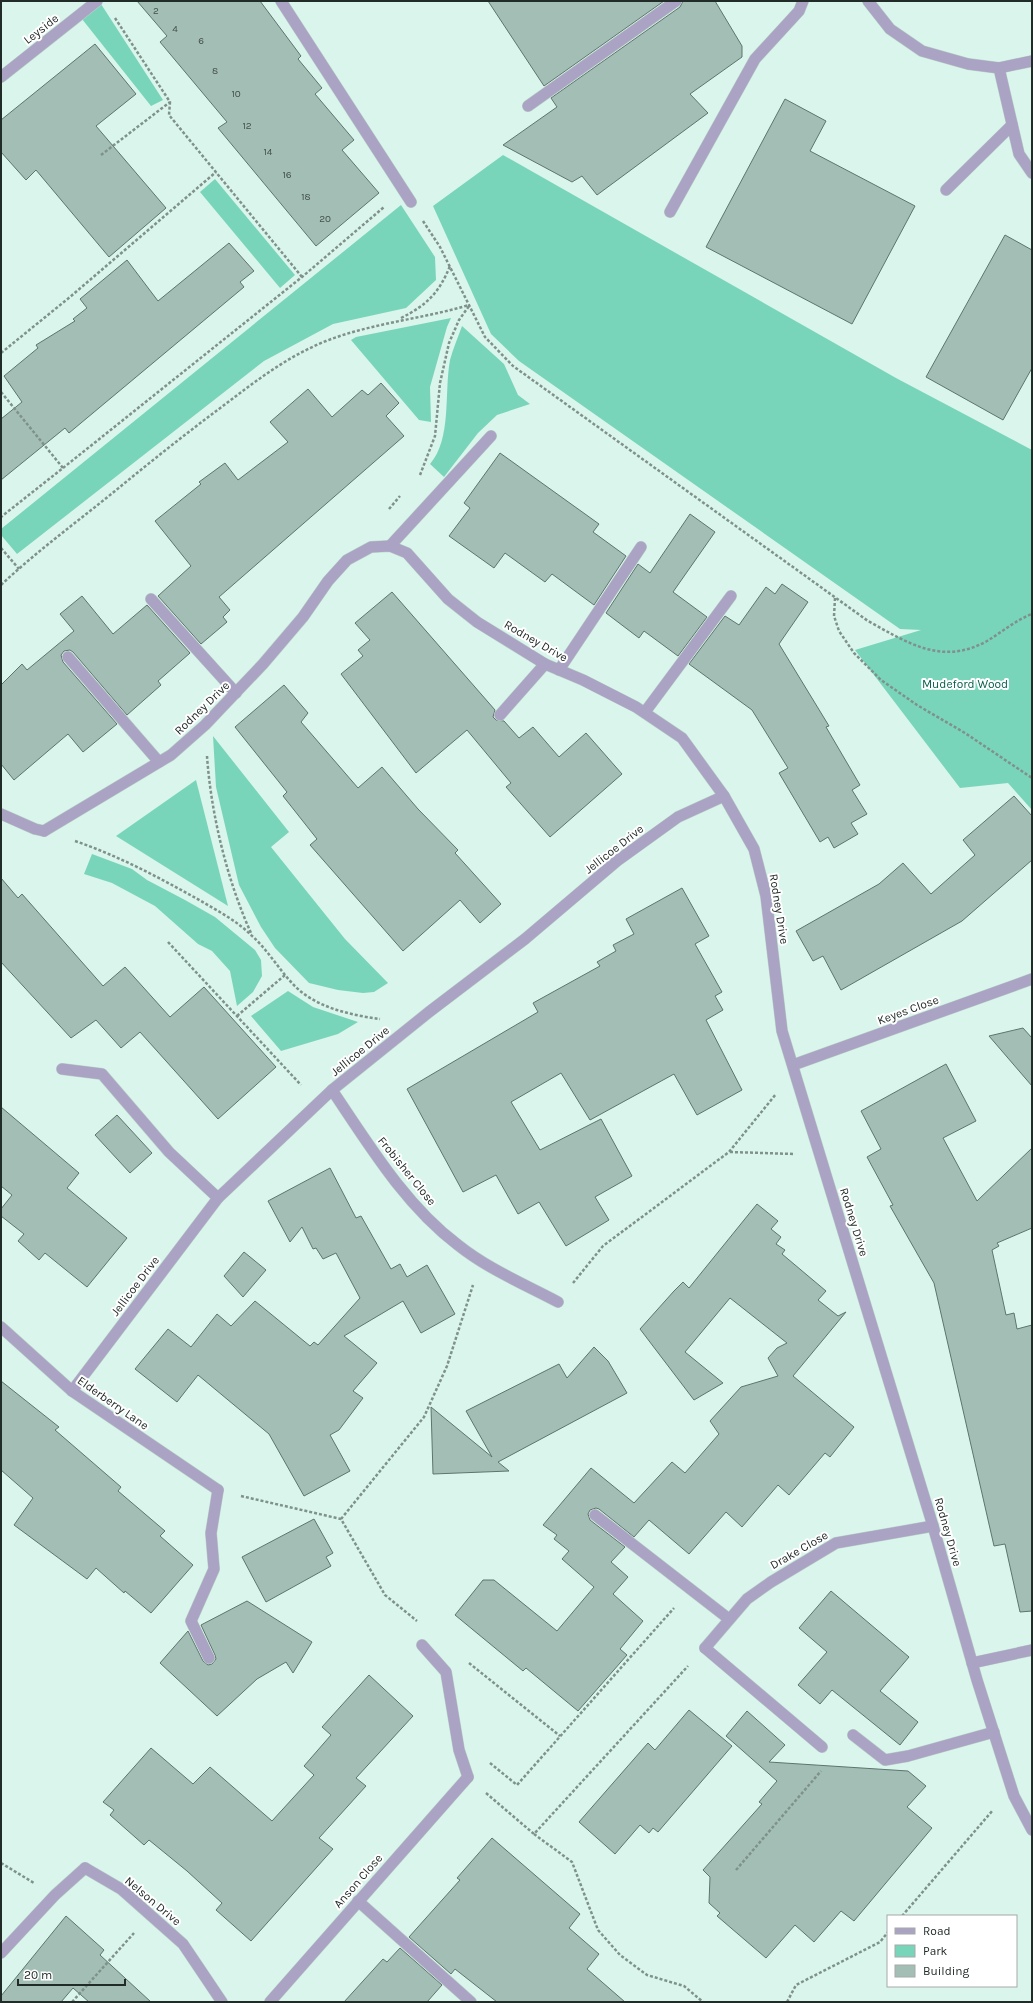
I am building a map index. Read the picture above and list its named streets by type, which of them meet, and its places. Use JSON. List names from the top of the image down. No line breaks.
{"streets":{"street":["Leyside","Rodney Drive","Jellicoe Drive","Keyes Close","Frobisher Close","Elderberry Lane","Drake Close","Anson Close","Nelson Drive"]},"crossings":[["Rodney Drive","Jellicoe Drive"],["Rodney Drive","Keyes Close"],["Rodney Drive","Drake Close"],["Jellicoe Drive","Frobisher Close"],["Jellicoe Drive","Elderberry Lane"]],"parks":["Mudeford Wood"],"house_numbers":["2","4","6","8","10","12","14","16","18","20"],"legend":["Road","Park","Building"],"scale_bar":"20 m"}
